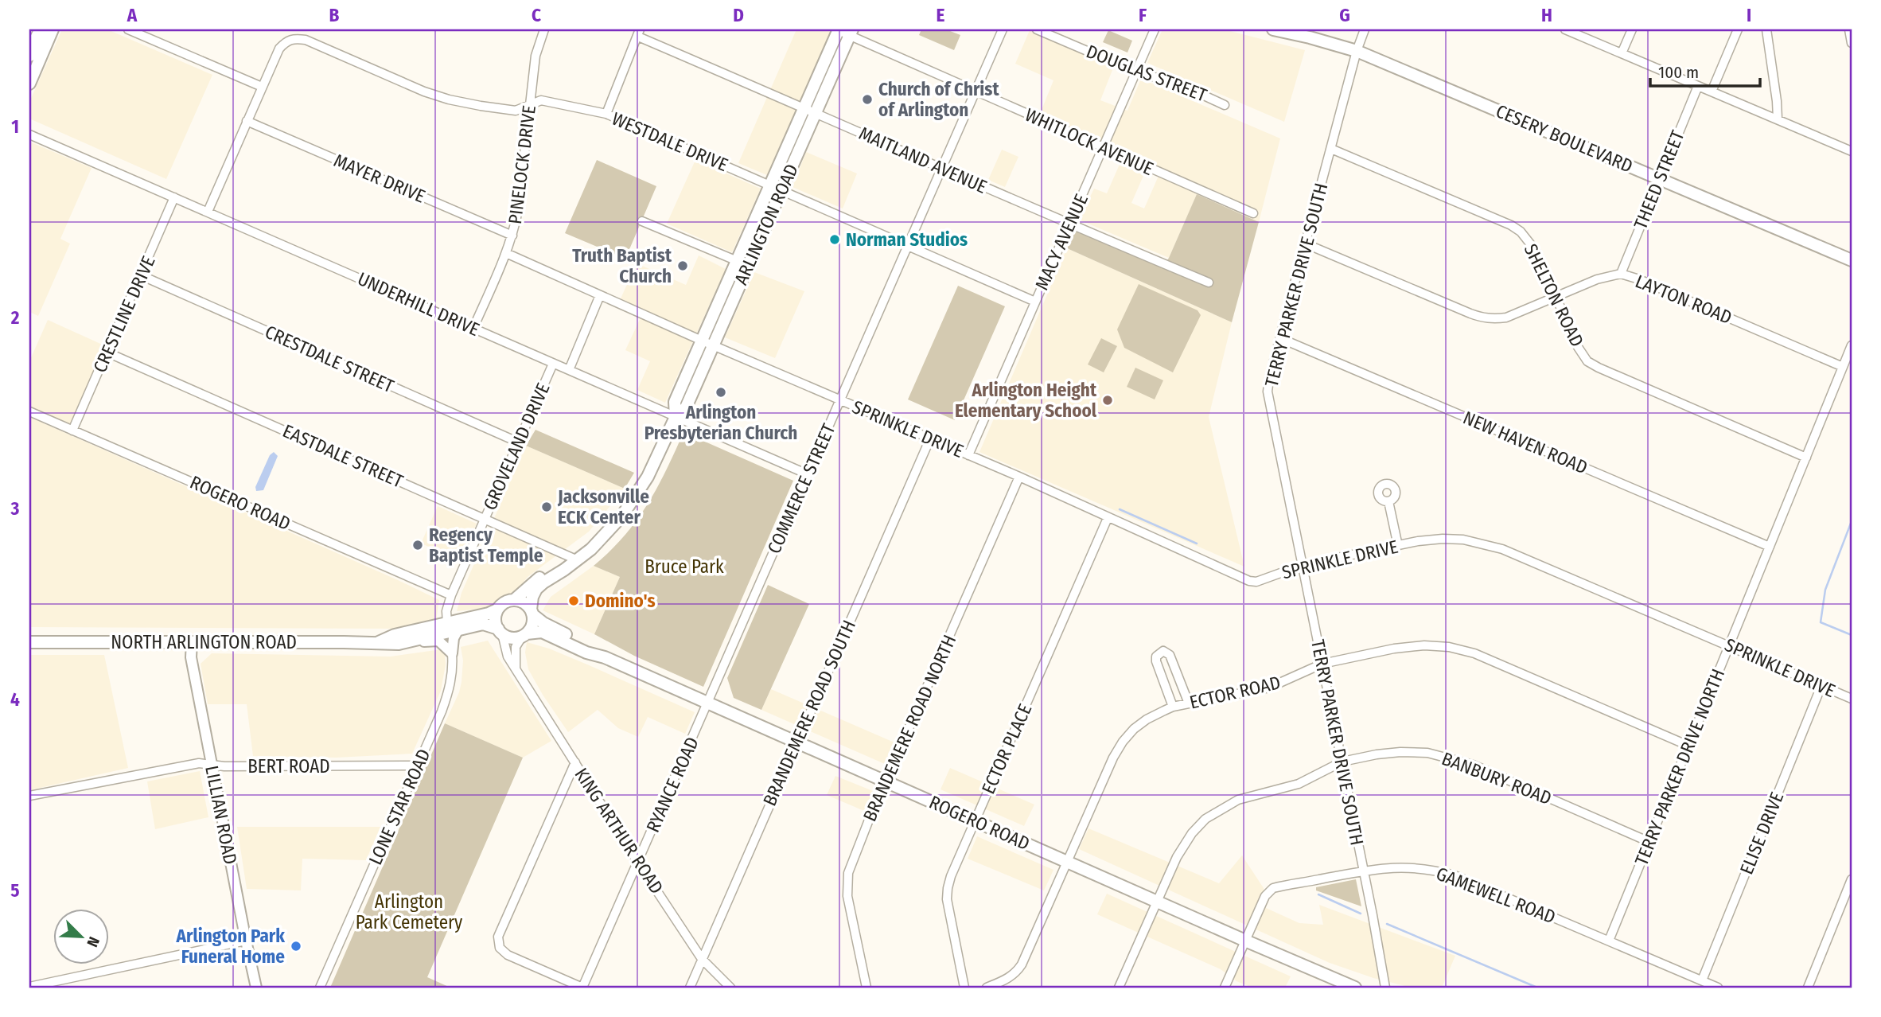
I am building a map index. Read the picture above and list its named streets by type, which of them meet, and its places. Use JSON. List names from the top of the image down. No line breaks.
{"streets":{"main road":["CESERY BOULEVARD","ARLINGTON ROAD","ROGERO ROAD","NORTH ARLINGTON ROAD"],"street":["DOUGLAS STREET","WESTDALE DRIVE","WHITLOCK AVENUE","MAITLAND AVENUE","PINELOCK DRIVE","MAYER DRIVE","THEED STREET","MACY AVENUE","TERRY PARKER DRIVE SOUTH","SHELTON ROAD","LAYTON ROAD","UNDERHILL DRIVE","CRESTLINE DRIVE","CRESTDALE STREET","SPRINKLE DRIVE","NEW HAVEN ROAD","GROVELAND DRIVE","EASTDALE STREET","COMMERCE STREET","ECTOR ROAD","BRANDEMERE ROAD SOUTH","BRANDEMERE ROAD NORTH","ECTOR PLACE","BERT ROAD","TERRY PARKER DRIVE NORTH","BANBURY ROAD","RYANCE ROAD","LONE STAR ROAD","LILLIAN ROAD","KING ARTHUR ROAD","ELISE DRIVE","GAMEWELL ROAD"]},"crossings":[["DOUGLAS STREET","MACY AVENUE"],["CESERY BOULEVARD","THEED STREET"],["CESERY BOULEVARD","TERRY PARKER DRIVE SOUTH"],["WESTDALE DRIVE","PINELOCK DRIVE"],["WESTDALE DRIVE","ARLINGTON ROAD"],["WESTDALE DRIVE","MACY AVENUE"],["WESTDALE DRIVE","COMMERCE STREET"],["WHITLOCK AVENUE","ARLINGTON ROAD"],["WHITLOCK AVENUE","MACY AVENUE"],["WHITLOCK AVENUE","COMMERCE STREET"],["MAITLAND AVENUE","ARLINGTON ROAD"],["MAITLAND AVENUE","MACY AVENUE"],["MAITLAND AVENUE","COMMERCE STREET"],["PINELOCK DRIVE","MAYER DRIVE"],["PINELOCK DRIVE","UNDERHILL DRIVE"],["THEED STREET","LAYTON ROAD"],["ARLINGTON ROAD","UNDERHILL DRIVE"],["ARLINGTON ROAD","SPRINKLE DRIVE"],["ARLINGTON ROAD","EASTDALE STREET"],["ARLINGTON ROAD","ROGERO ROAD"],["ARLINGTON ROAD","NORTH ARLINGTON ROAD"],["ARLINGTON ROAD","KING ARTHUR ROAD"],["MACY AVENUE","SPRINKLE DRIVE"],["TERRY PARKER DRIVE SOUTH","SHELTON ROAD"],["TERRY PARKER DRIVE SOUTH","LAYTON ROAD"],["TERRY PARKER DRIVE SOUTH","SPRINKLE DRIVE"],["TERRY PARKER DRIVE SOUTH","NEW HAVEN ROAD"],["TERRY PARKER DRIVE SOUTH","ECTOR ROAD"],["TERRY PARKER DRIVE SOUTH","BANBURY ROAD"],["TERRY PARKER DRIVE SOUTH","GAMEWELL ROAD"],["SHELTON ROAD","LAYTON ROAD"],["SHELTON ROAD","TERRY PARKER DRIVE NORTH"],["LAYTON ROAD","TERRY PARKER DRIVE NORTH"],["UNDERHILL DRIVE","CRESTLINE DRIVE"],["UNDERHILL DRIVE","GROVELAND DRIVE"],["UNDERHILL DRIVE","COMMERCE STREET"],["CRESTLINE DRIVE","CRESTDALE STREET"],["CRESTLINE DRIVE","EASTDALE STREET"],["CRESTLINE DRIVE","ROGERO ROAD"],["CRESTDALE STREET","GROVELAND DRIVE"],["SPRINKLE DRIVE","COMMERCE STREET"],["SPRINKLE DRIVE","BRANDEMERE ROAD SOUTH"],["SPRINKLE DRIVE","BRANDEMERE ROAD NORTH"],["SPRINKLE DRIVE","ECTOR PLACE"],["SPRINKLE DRIVE","TERRY PARKER DRIVE NORTH"],["SPRINKLE DRIVE","ELISE DRIVE"],["NEW HAVEN ROAD","TERRY PARKER DRIVE NORTH"],["GROVELAND DRIVE","EASTDALE STREET"],["GROVELAND DRIVE","ROGERO ROAD"],["GROVELAND DRIVE","NORTH ARLINGTON ROAD"],["COMMERCE STREET","ROGERO ROAD"],["COMMERCE STREET","RYANCE ROAD"],["ROGERO ROAD","NORTH ARLINGTON ROAD"],["ROGERO ROAD","ECTOR ROAD"],["ROGERO ROAD","BRANDEMERE ROAD SOUTH"],["ROGERO ROAD","BRANDEMERE ROAD NORTH"],["ROGERO ROAD","ECTOR PLACE"],["ROGERO ROAD","BANBURY ROAD"],["ROGERO ROAD","RYANCE ROAD"],["ROGERO ROAD","KING ARTHUR ROAD"],["ROGERO ROAD","GAMEWELL ROAD"],["NORTH ARLINGTON ROAD","LILLIAN ROAD"],["NORTH ARLINGTON ROAD","KING ARTHUR ROAD"],["ECTOR ROAD","TERRY PARKER DRIVE NORTH"],["BRANDEMERE ROAD SOUTH","KING ARTHUR ROAD"],["BERT ROAD","LONE STAR ROAD"],["BERT ROAD","LILLIAN ROAD"],["TERRY PARKER DRIVE NORTH","BANBURY ROAD"],["TERRY PARKER DRIVE NORTH","GAMEWELL ROAD"],["RYANCE ROAD","KING ARTHUR ROAD"],["ELISE DRIVE","GAMEWELL ROAD"]],"parks":["Bruce Park","Arlington Park Cemetery"],"places":["Church of Christ of Arlington","Norman Studios","Truth Baptist Church","Arlington Presbyterian Church","Arlington Height Elementary School","Jacksonville ECK Center","Regency Baptist Temple","Domino's","Arlington Park Funeral Home"],"scale_bar":"100 m","north":"bottom right","grid":{"columns":["A","B","C","D","E","F","G","H","I"],"rows":["1","2","3","4","5"]}}
